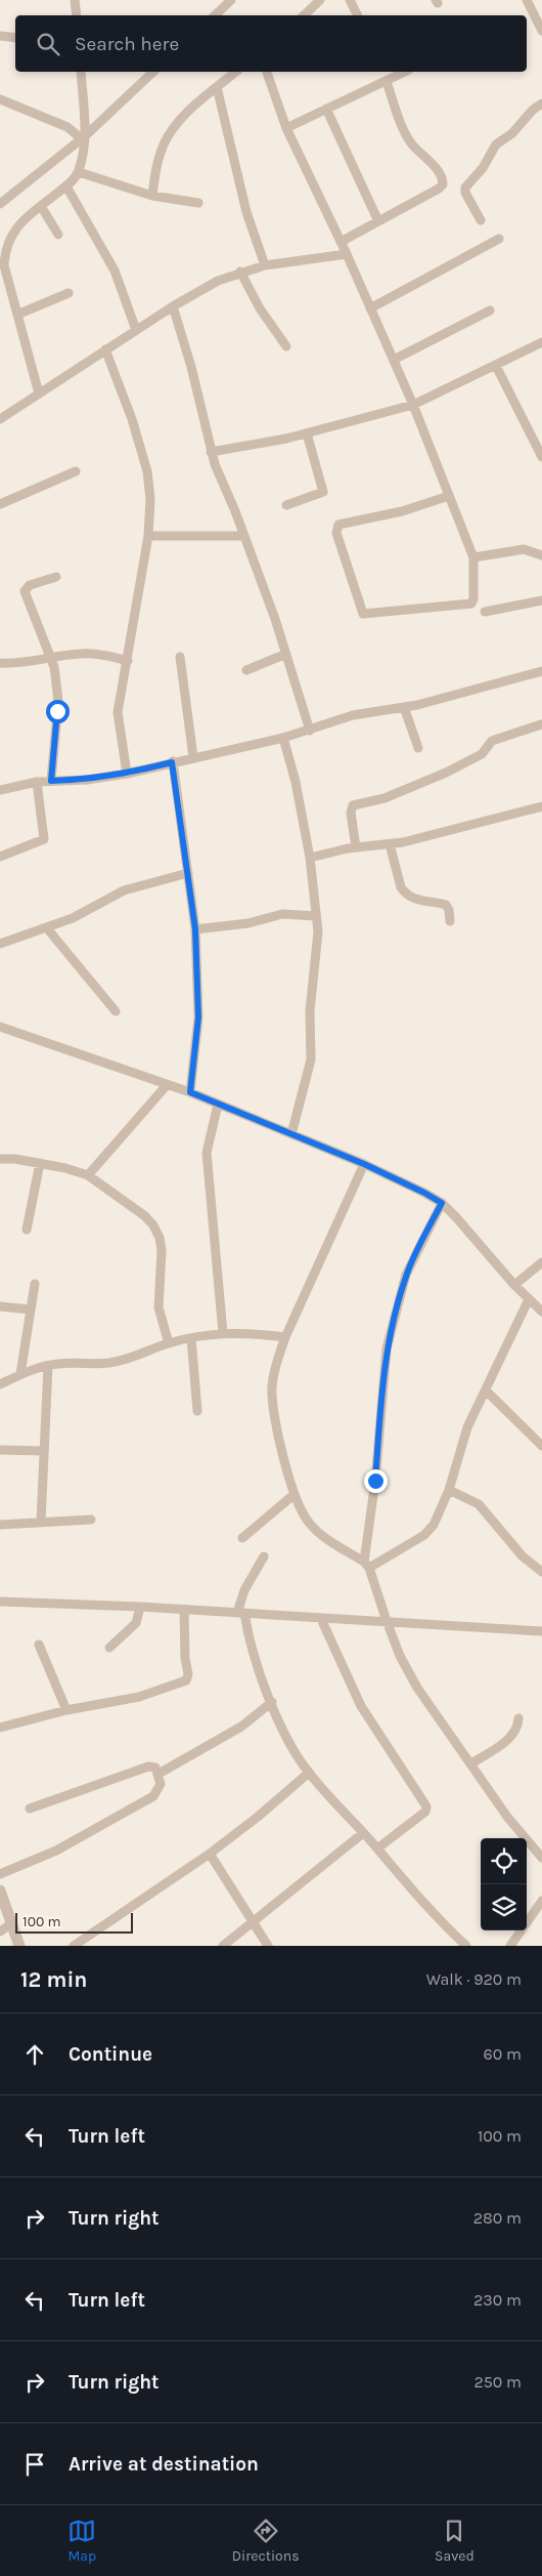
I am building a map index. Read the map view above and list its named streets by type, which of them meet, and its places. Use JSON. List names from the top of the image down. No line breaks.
{"scale_bar":"100 m","page":{"search":"Search here","scale":"100 m","heading":["12 min","Walk · 920 m"],"list":[["Continue","60 m"],["Turn left","100 m"],["Turn right","280 m"],["Turn left","230 m"],["Turn right","250 m"],"Arrive at destination"],"nav":["Map","Directions","Saved"]}}
